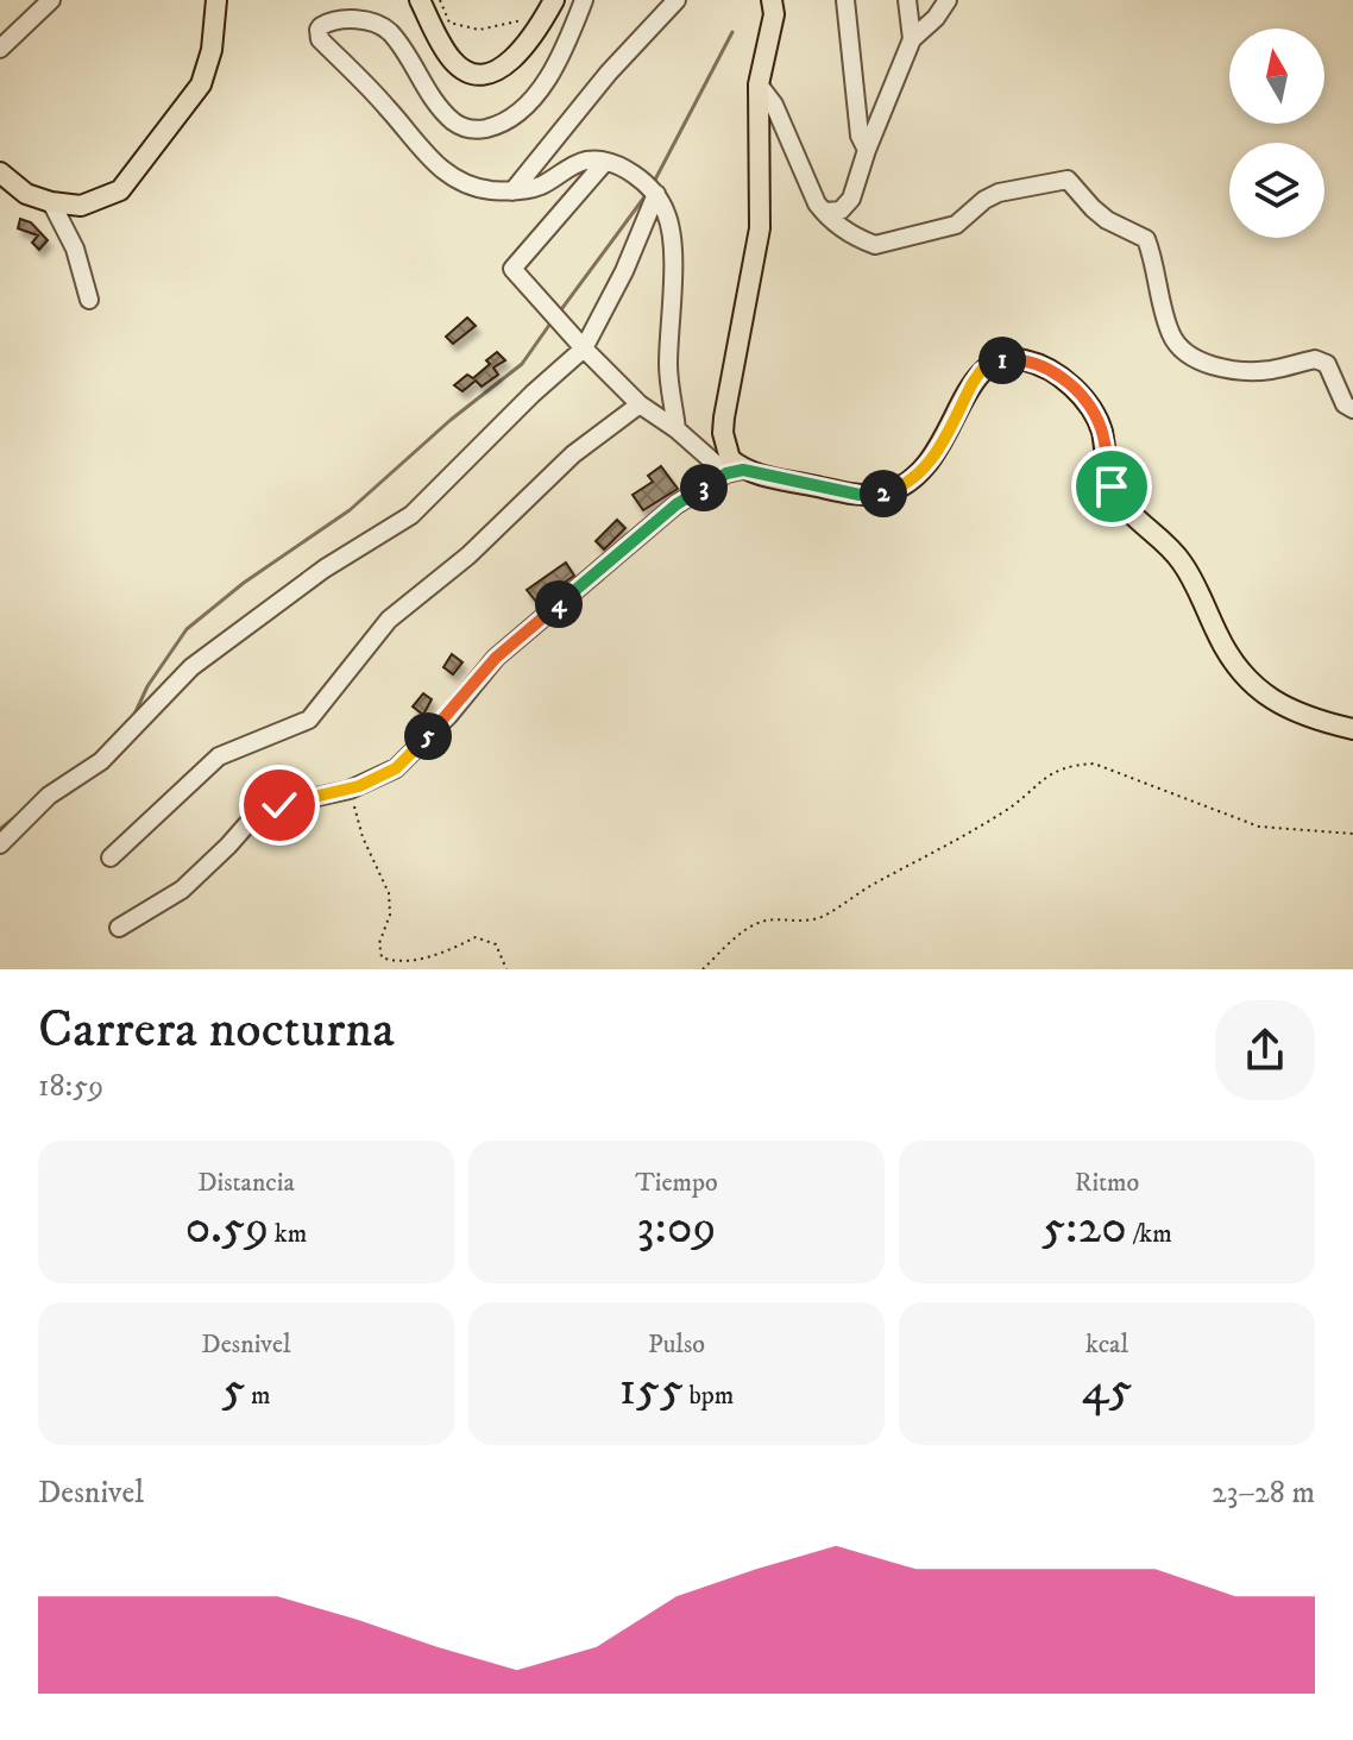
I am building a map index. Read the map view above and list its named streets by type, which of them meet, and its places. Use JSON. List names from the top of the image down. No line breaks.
{"north":"top","page":{"pins":["1","3","2","4","5"],"heading":["Carrera nocturna","18:59"],"stats":[["Distancia","0.59 km"],["Tiempo","3:09"],["Ritmo","5:20 /km"],["Desnivel","5 m"],["Pulso","155 bpm"],["kcal","45"]],"chart":["Desnivel","23–28 m"]}}
